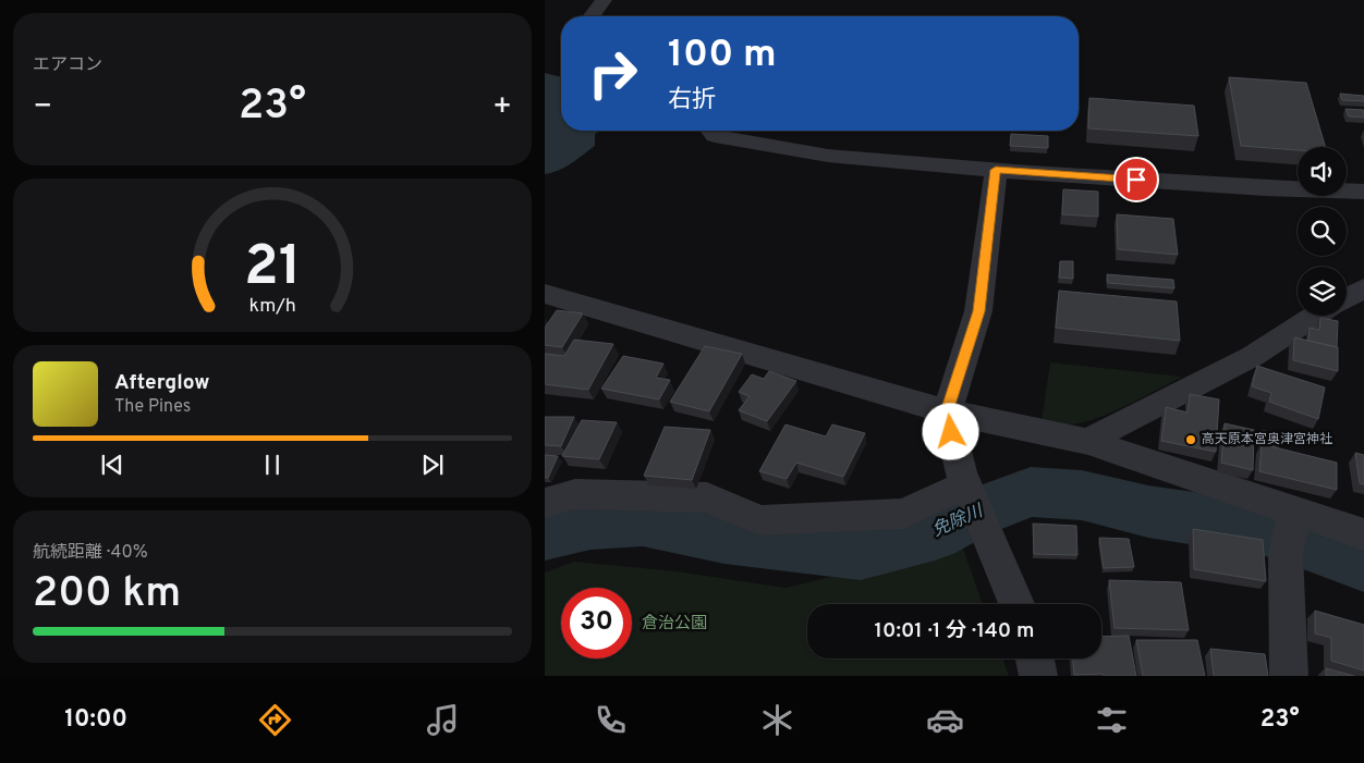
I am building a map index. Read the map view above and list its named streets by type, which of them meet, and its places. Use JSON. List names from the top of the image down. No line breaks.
{"water":["免除川"],"parks":["倉治公園"],"places":["高天原本宮奥津宮神社"],"page":{"tile":["エアコン",["航続距離 · 40%","200 km"]],"turn":["100 m","右折"],"heat":["−","23°","+"],"song":["Afterglow","The Pines"],"limit":"30","trip":"10:01 · 1 分 · 140 m","tabs":["10:00","23°"],"gauge":["21","km/h"]}}
